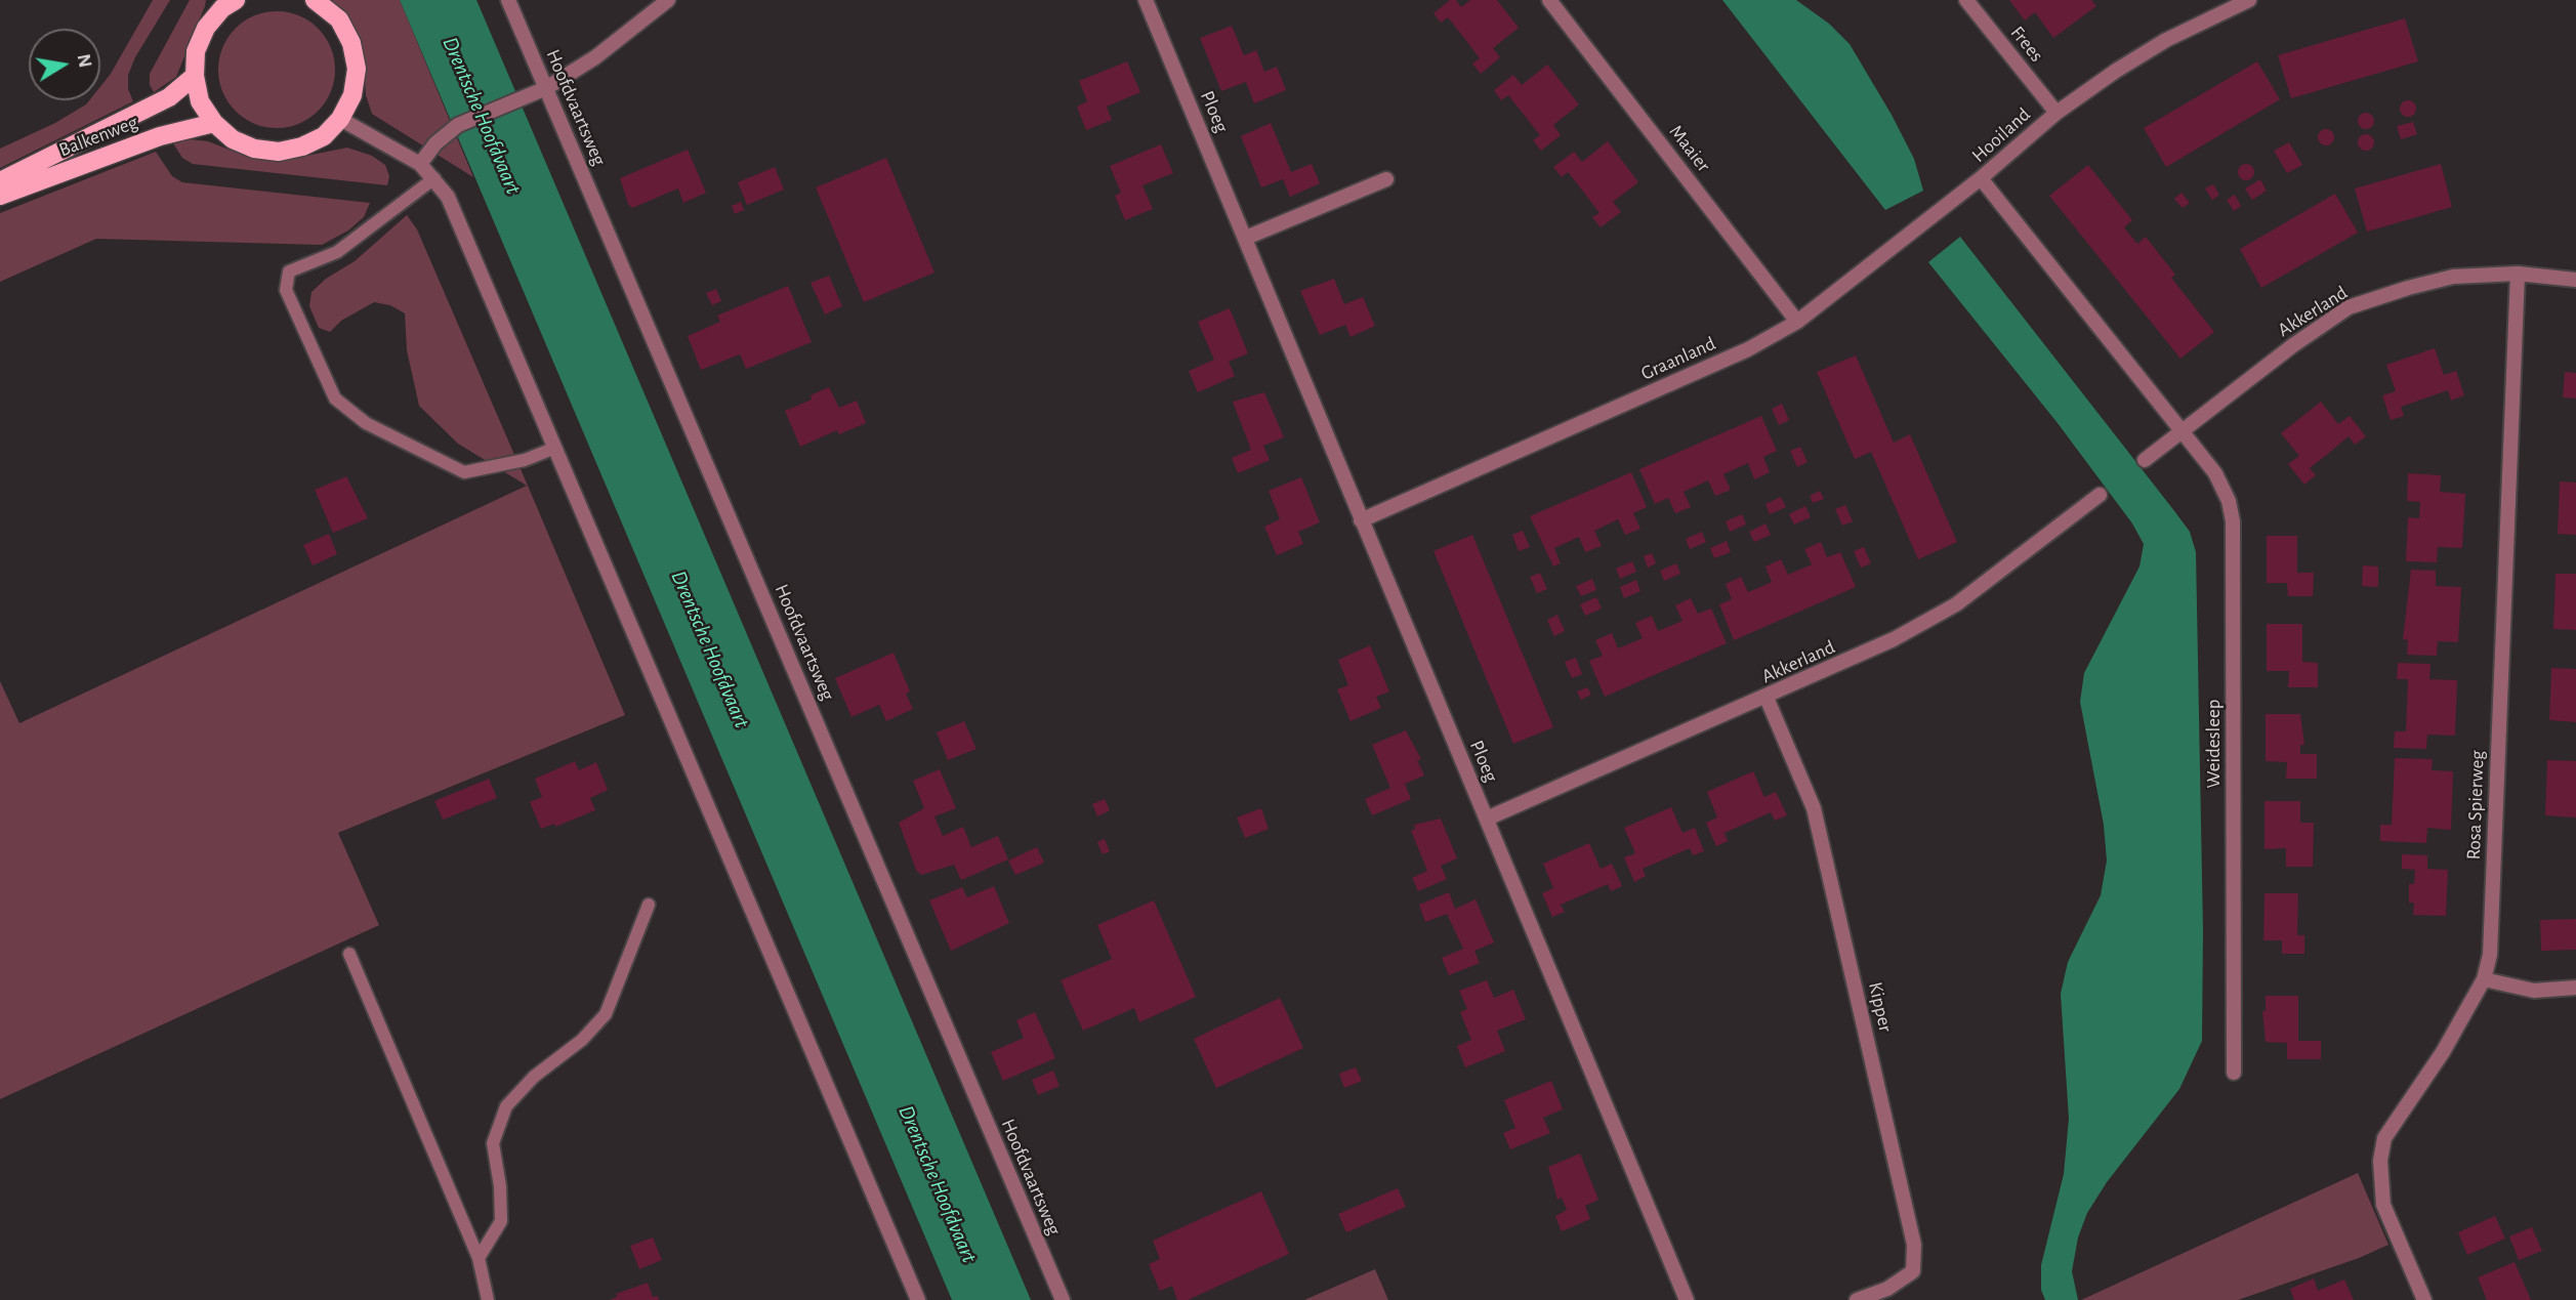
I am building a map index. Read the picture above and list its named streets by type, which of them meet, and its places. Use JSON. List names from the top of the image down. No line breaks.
{"streets":{"main road":["Balkenweg"],"street":["Frees","Hoofdvaartsweg","Ploeg","Hooiland","Maaier","Akkerland","Graanland","Weidesleep","Rosa Spierweg","Kipper"]},"crossings":[["Frees","Hooiland"],["Ploeg","Akkerland"],["Ploeg","Graanland"],["Hooiland","Akkerland"],["Hooiland","Graanland"],["Hooiland","Weidesleep"],["Maaier","Graanland"],["Akkerland","Weidesleep"],["Akkerland","Rosa Spierweg"],["Akkerland","Kipper"]],"water":["Drentsche Hoofdvaart"],"north":"right"}
